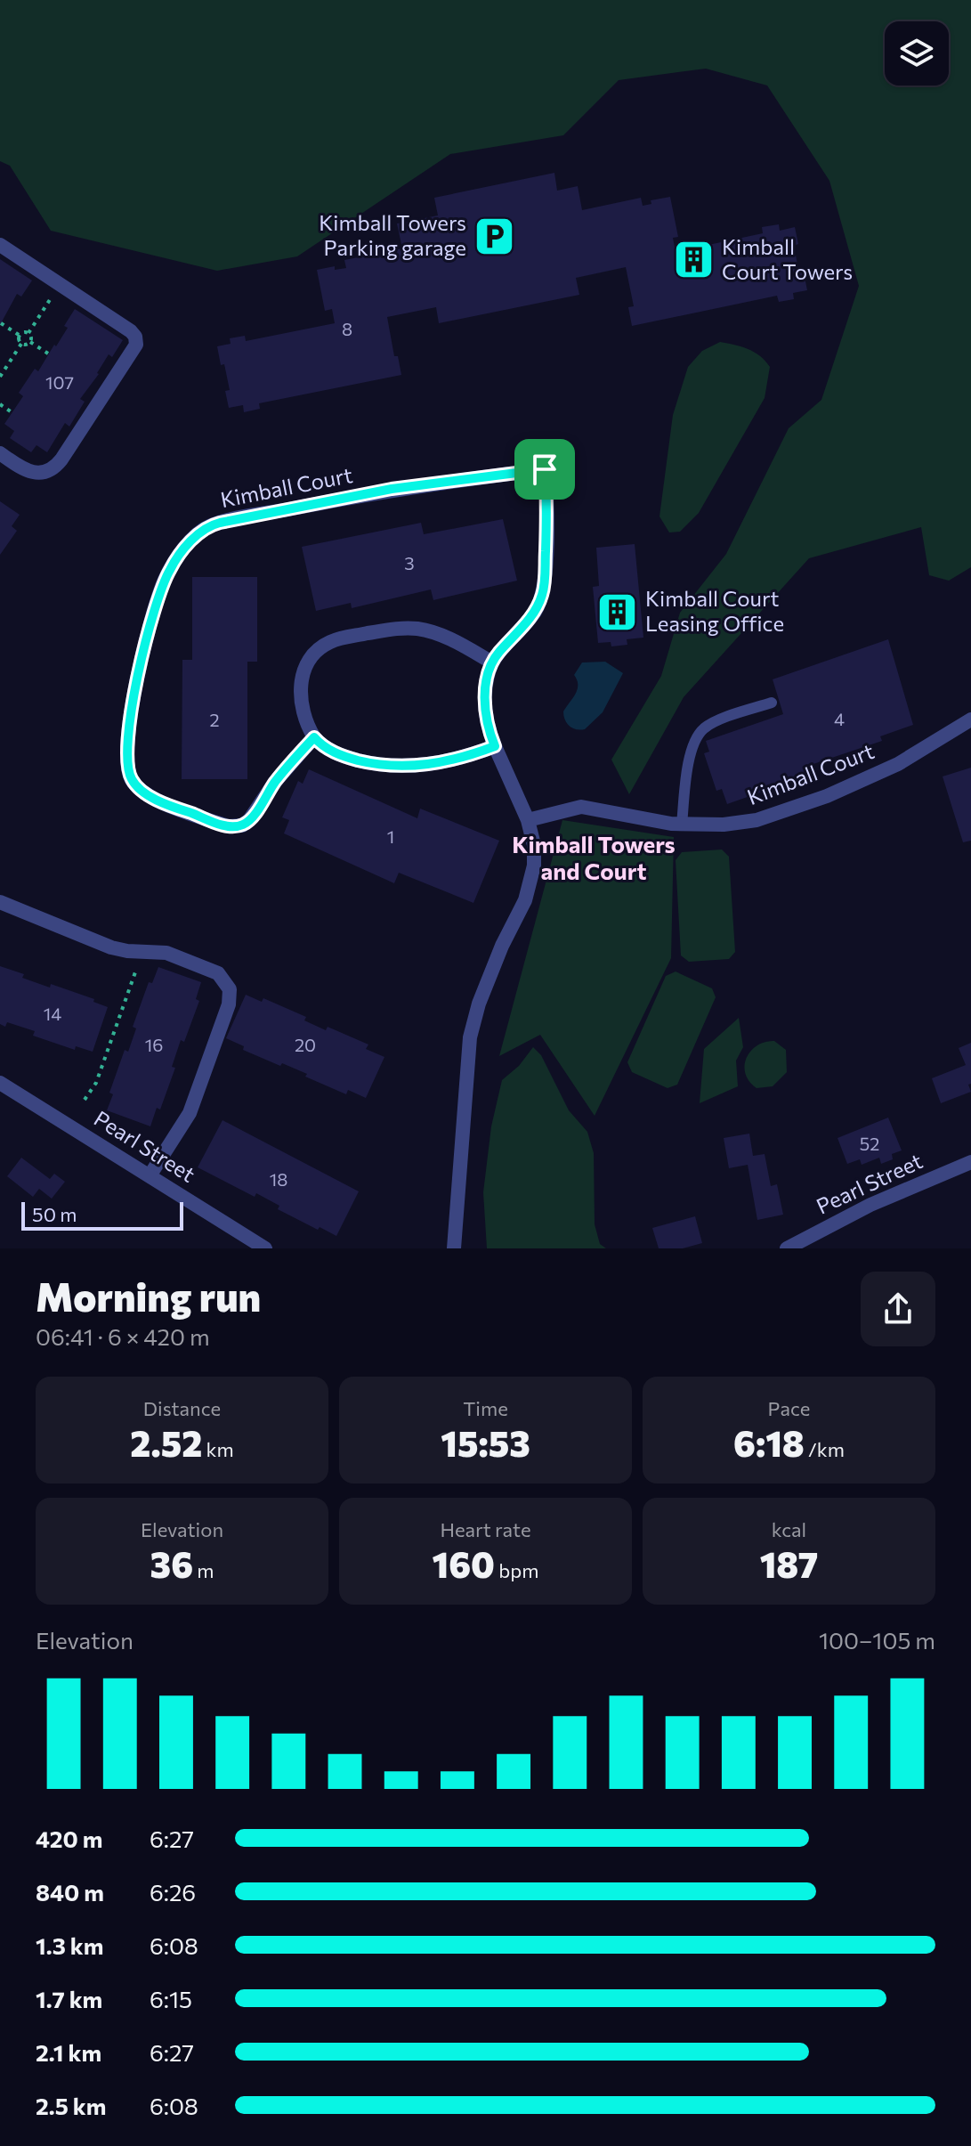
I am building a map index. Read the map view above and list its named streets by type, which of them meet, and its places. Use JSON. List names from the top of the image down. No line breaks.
{"streets":{"street":["Kimball Court","Pearl Street"]},"districts":["Kimball Towers and Court"],"places":{"parking":["Kimball Towers Parking garage"],"building":["Kimball Court Towers","Kimball Court Leasing Office"]},"house_numbers":["8","107","3","4","2","1","14","16","20","52","18"],"scale_bar":"50 m","page":{"scale":"50 m","heading":["Morning run","06:41 · 6 × 420 m"],"stats":[["Distance","2.52 km"],["Time","15:53"],["Pace","6:18 /km"],["Elevation","36 m"],["Heart rate","160 bpm"],["kcal","187"]],"chart":["Elevation","100–105 m"],"list":[{"name":"420 m","note":"6:27"},{"name":"840 m","note":"6:26"},{"name":"1.3 km","note":"6:08"},{"name":"1.7 km","note":"6:15"},{"name":"2.1 km","note":"6:27"},{"name":"2.5 km","note":"6:08"}]}}
